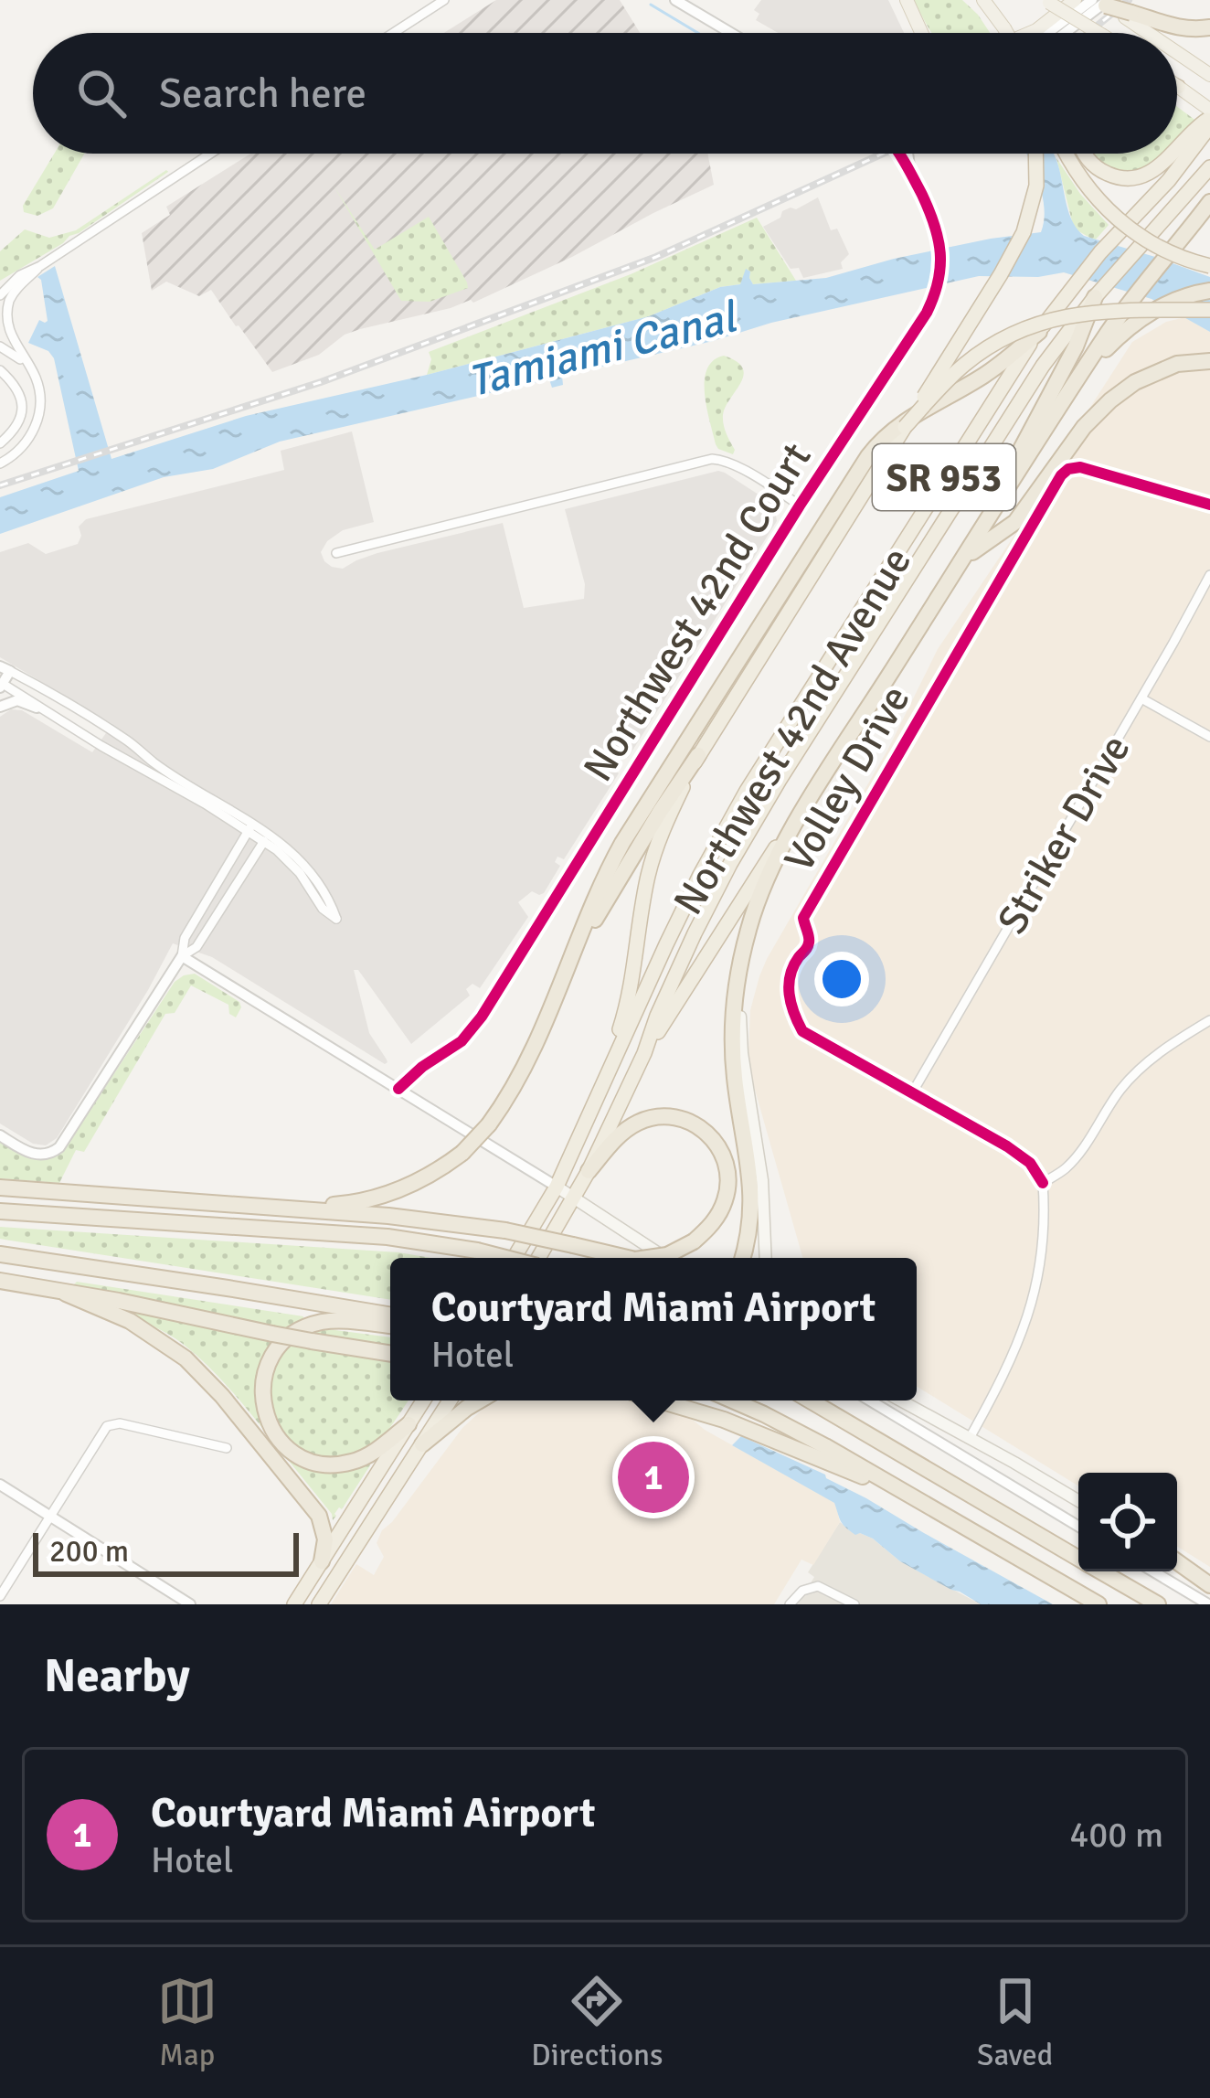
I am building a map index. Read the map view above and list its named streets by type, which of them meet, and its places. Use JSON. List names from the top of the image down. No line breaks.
{"streets":{"highway":["SR 953","Northwest 42nd Avenue"],"street":["Northwest 42nd Court","Volley Drive","Striker Drive"]},"crossings":[["Volley Drive","Striker Drive"]],"water":["Tamiami Canal"],"scale_bar":"200 m","page":{"search":"Search here","popup":["Courtyard Miami Airport","Hotel"],"pins":"1","scale":"200 m","heading":"Nearby","list":[{"mark":"1","name":"Courtyard Miami Airport","note":"Hotel","value":"400 m"}],"nav":["Map","Directions","Saved"]}}
